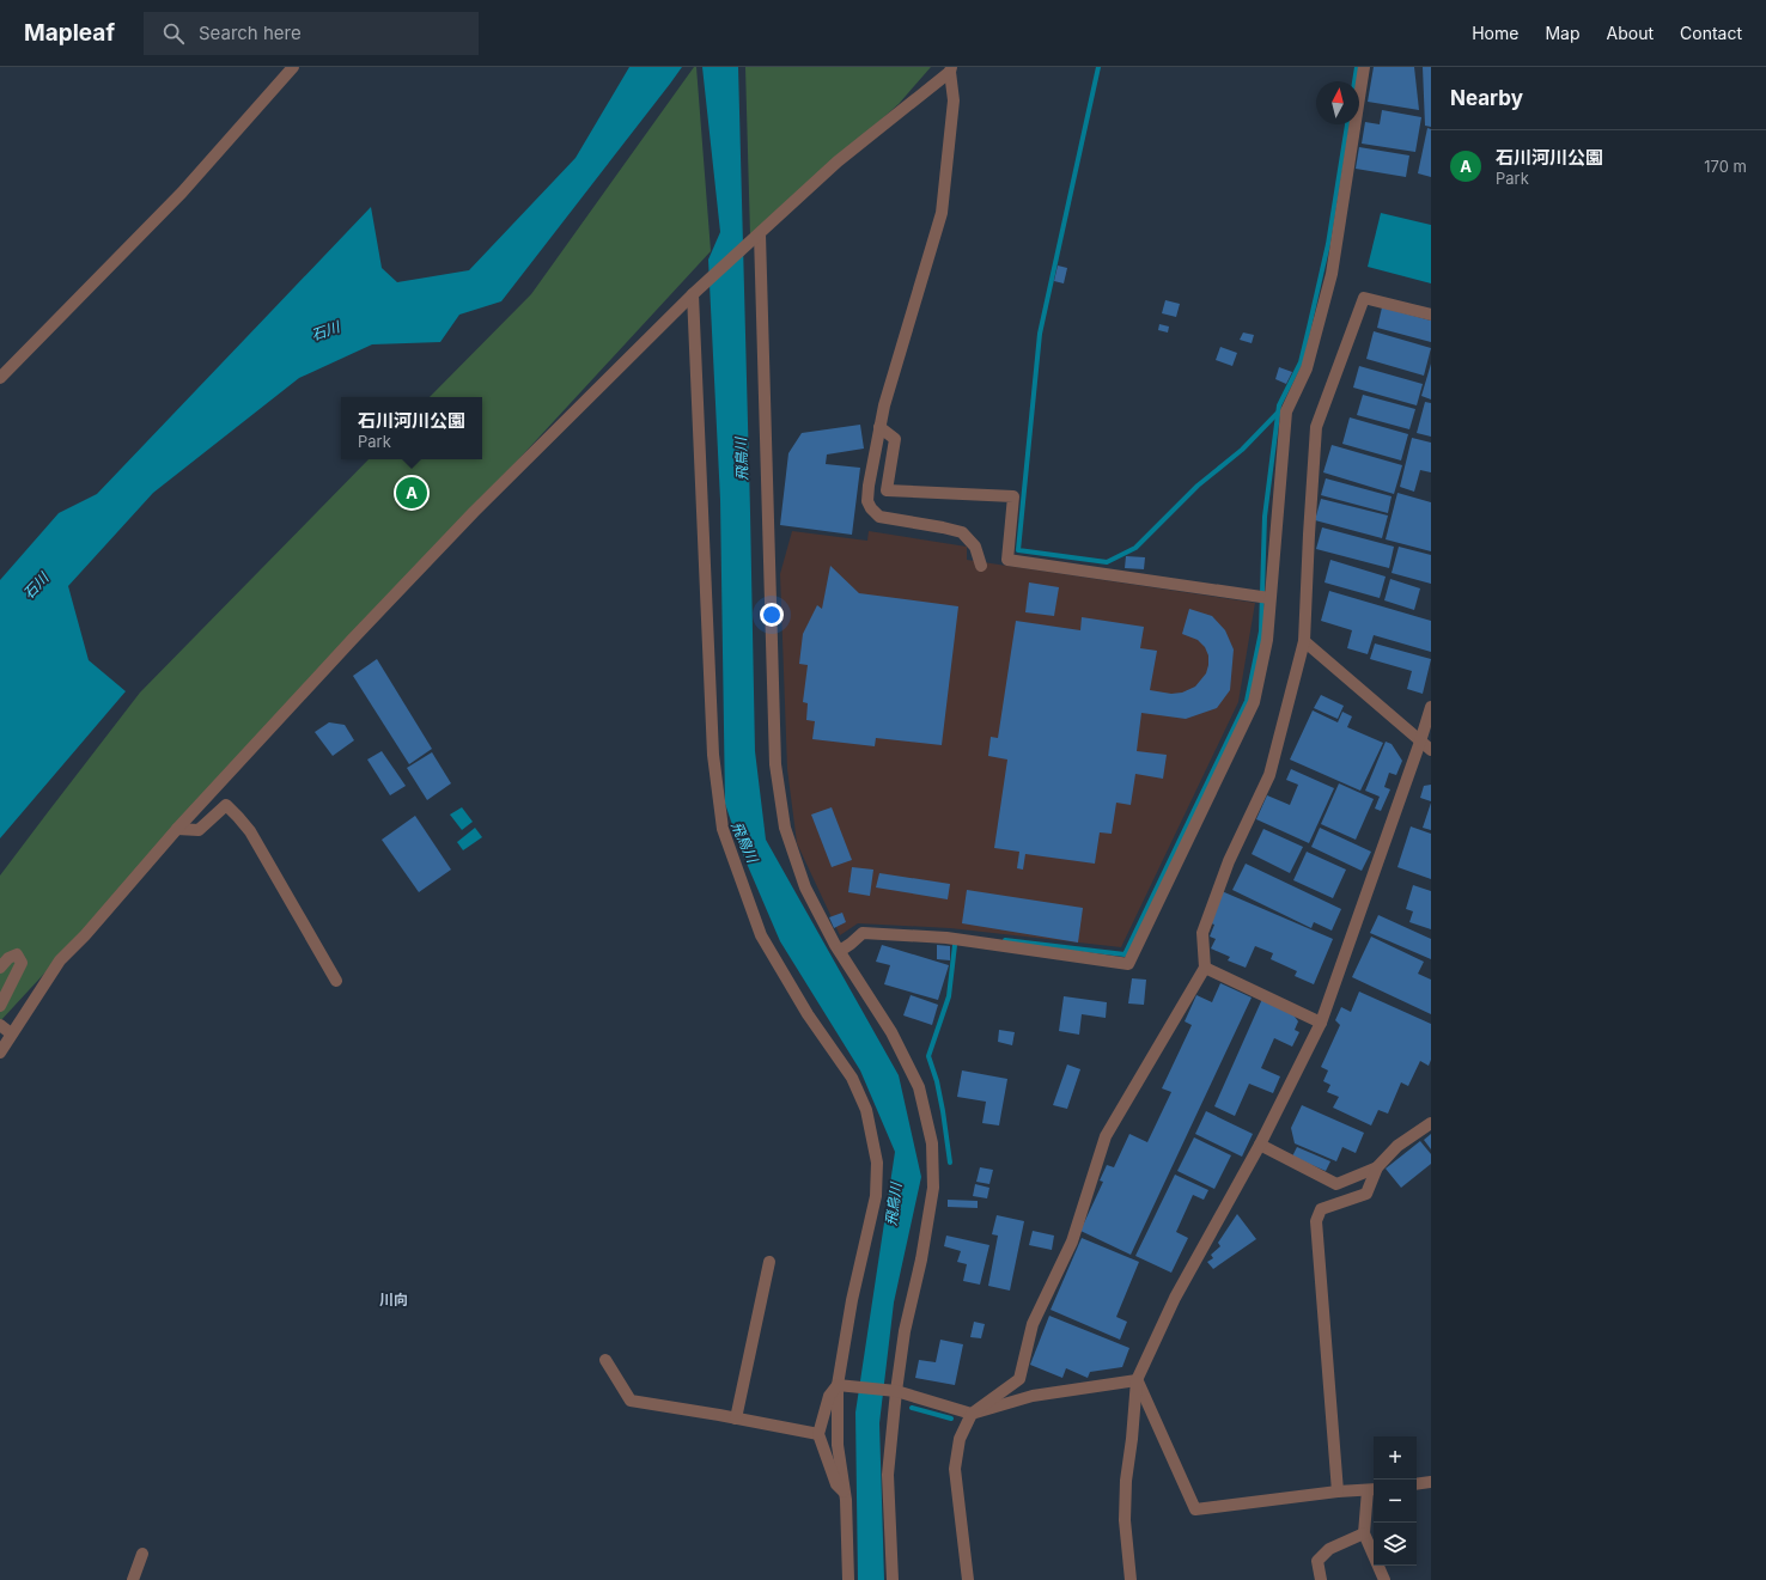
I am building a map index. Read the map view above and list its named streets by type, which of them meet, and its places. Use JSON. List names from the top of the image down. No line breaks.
{"districts":["川向"],"water":["石川","飛鳥川"],"north":"top","page":{"header":"Mapleaf","search":"Search here","nav":["Home","Map","About","Contact"],"heading":"Nearby","list":[{"mark":"A","name":"石川河川公園","note":"Park","value":"170 m"}],"popup":["石川河川公園","Park"],"pins":"A","map_buttons":["+","−"]}}
